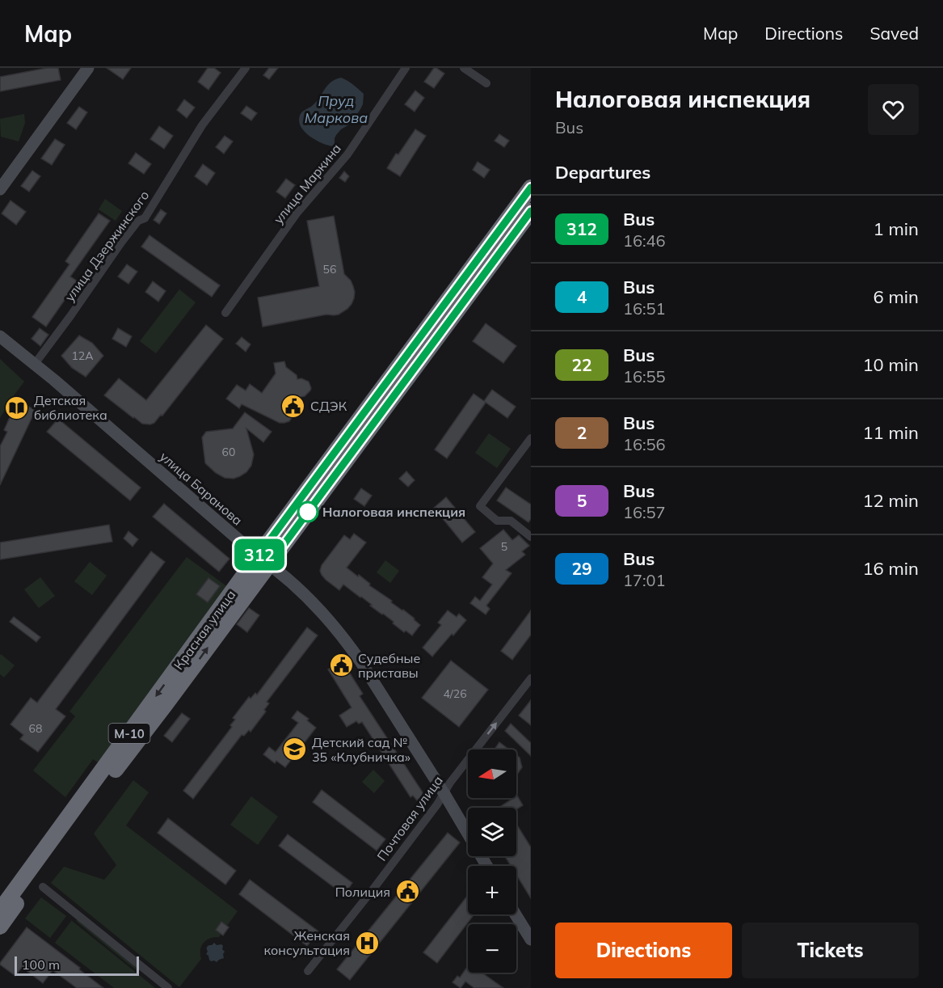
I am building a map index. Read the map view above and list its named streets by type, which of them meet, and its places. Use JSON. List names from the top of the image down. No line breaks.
{"streets":{"highway":["Красная улица","М-10"],"street":["улица Маркина","улица Дзержинского","улица Баранова","Почтовая улица"]},"crossings":[["улица Дзержинского","улица Баранова"],["улица Баранова","Красная улица"],["улица Баранова","Почтовая улица"]],"one_way":["Почтовая улица"],"water":["Пруд Маркова"],"places":{"public building":["СДЭК","Судебные приставы","Полиция"],"library":["Детская библиотека"],"other":["Налоговая инспекция"],"school or university":["Детский сад № 35 «Клубничка»"],"hospital":["Женская консультация"]},"lines":["bus line 312"],"house_numbers":["56","12А","60","5","4/26","68"],"scale_bar":"100 m","north":"left","page":{"header":"Map","nav":["Map","Directions","Saved"],"on_map":"312","heading":[["Налоговая инспекция","Bus"],"Departures"],"list":[{"mark":"312","name":"Bus","note":"16:46","value":"1 min"},{"mark":"4","name":"Bus","note":"16:51","value":"6 min"},{"mark":"22","name":"Bus","note":"16:55","value":"10 min"},{"mark":"2","name":"Bus","note":"16:56","value":"11 min"},{"mark":"5","name":"Bus","note":"16:57","value":"12 min"},{"mark":"29","name":"Bus","note":"17:01","value":"16 min"}],"map_buttons":["+","−"],"buttons":["Directions","Tickets"],"scale":"100 m"}}
